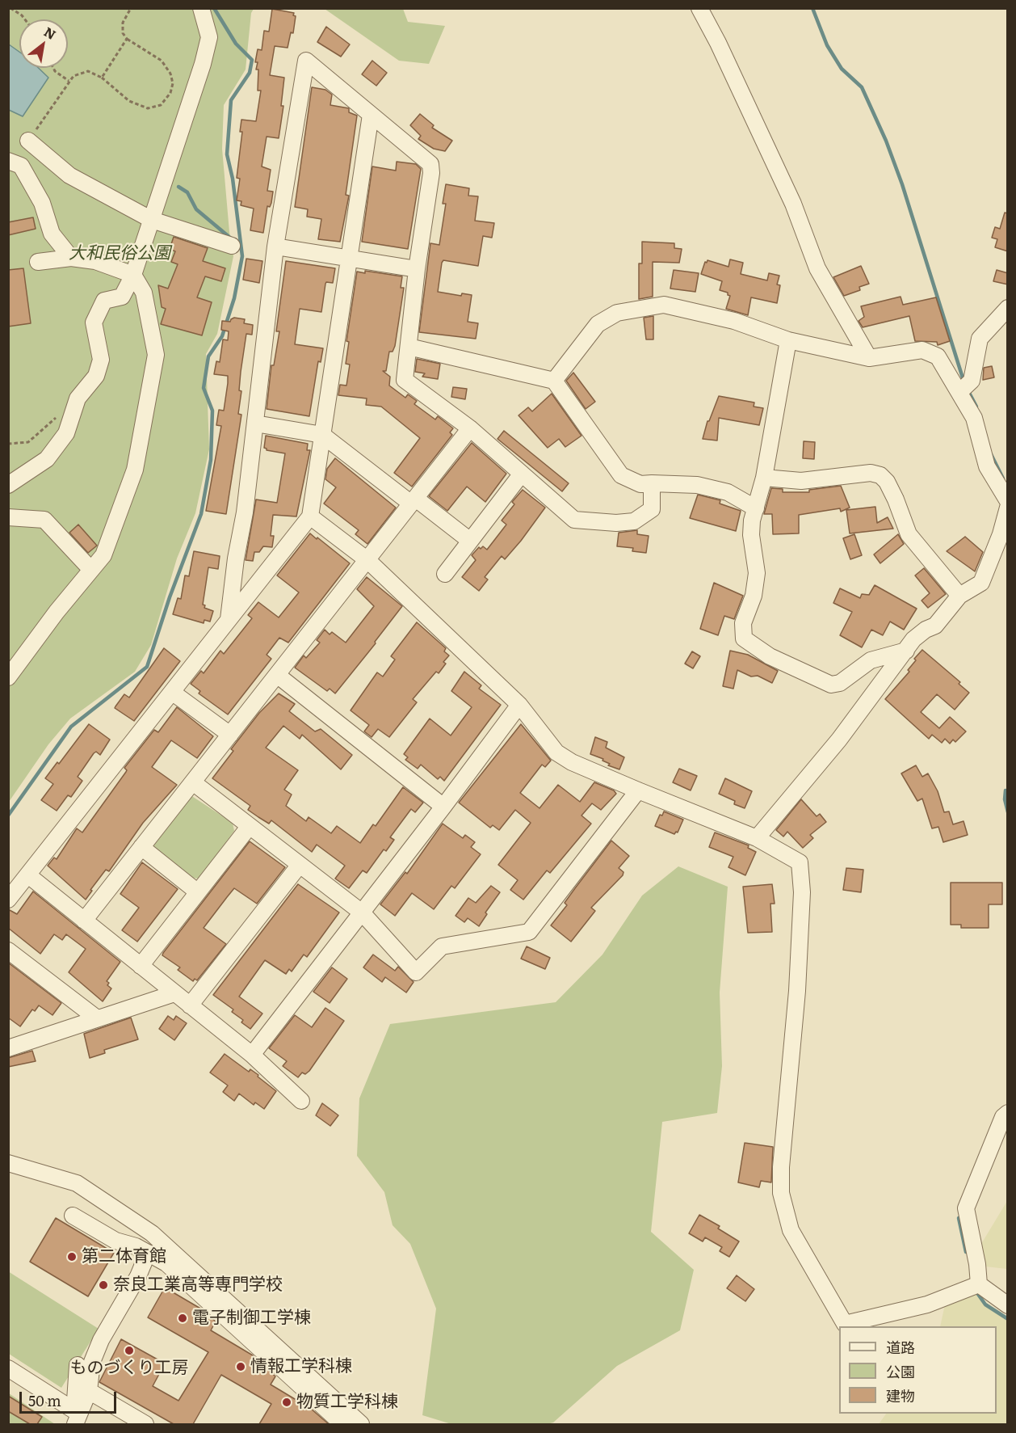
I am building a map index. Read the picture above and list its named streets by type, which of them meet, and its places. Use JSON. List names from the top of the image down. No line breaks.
{"parks":["大和民俗公園"],"places":["第二体育館","奈良工業高等専門学校","電子制御工学棟","ものづくり工房","情報工学科棟","物質工学科棟"],"legend":["道路","公園","建物"],"scale_bar":"50 m","north":"top right"}
